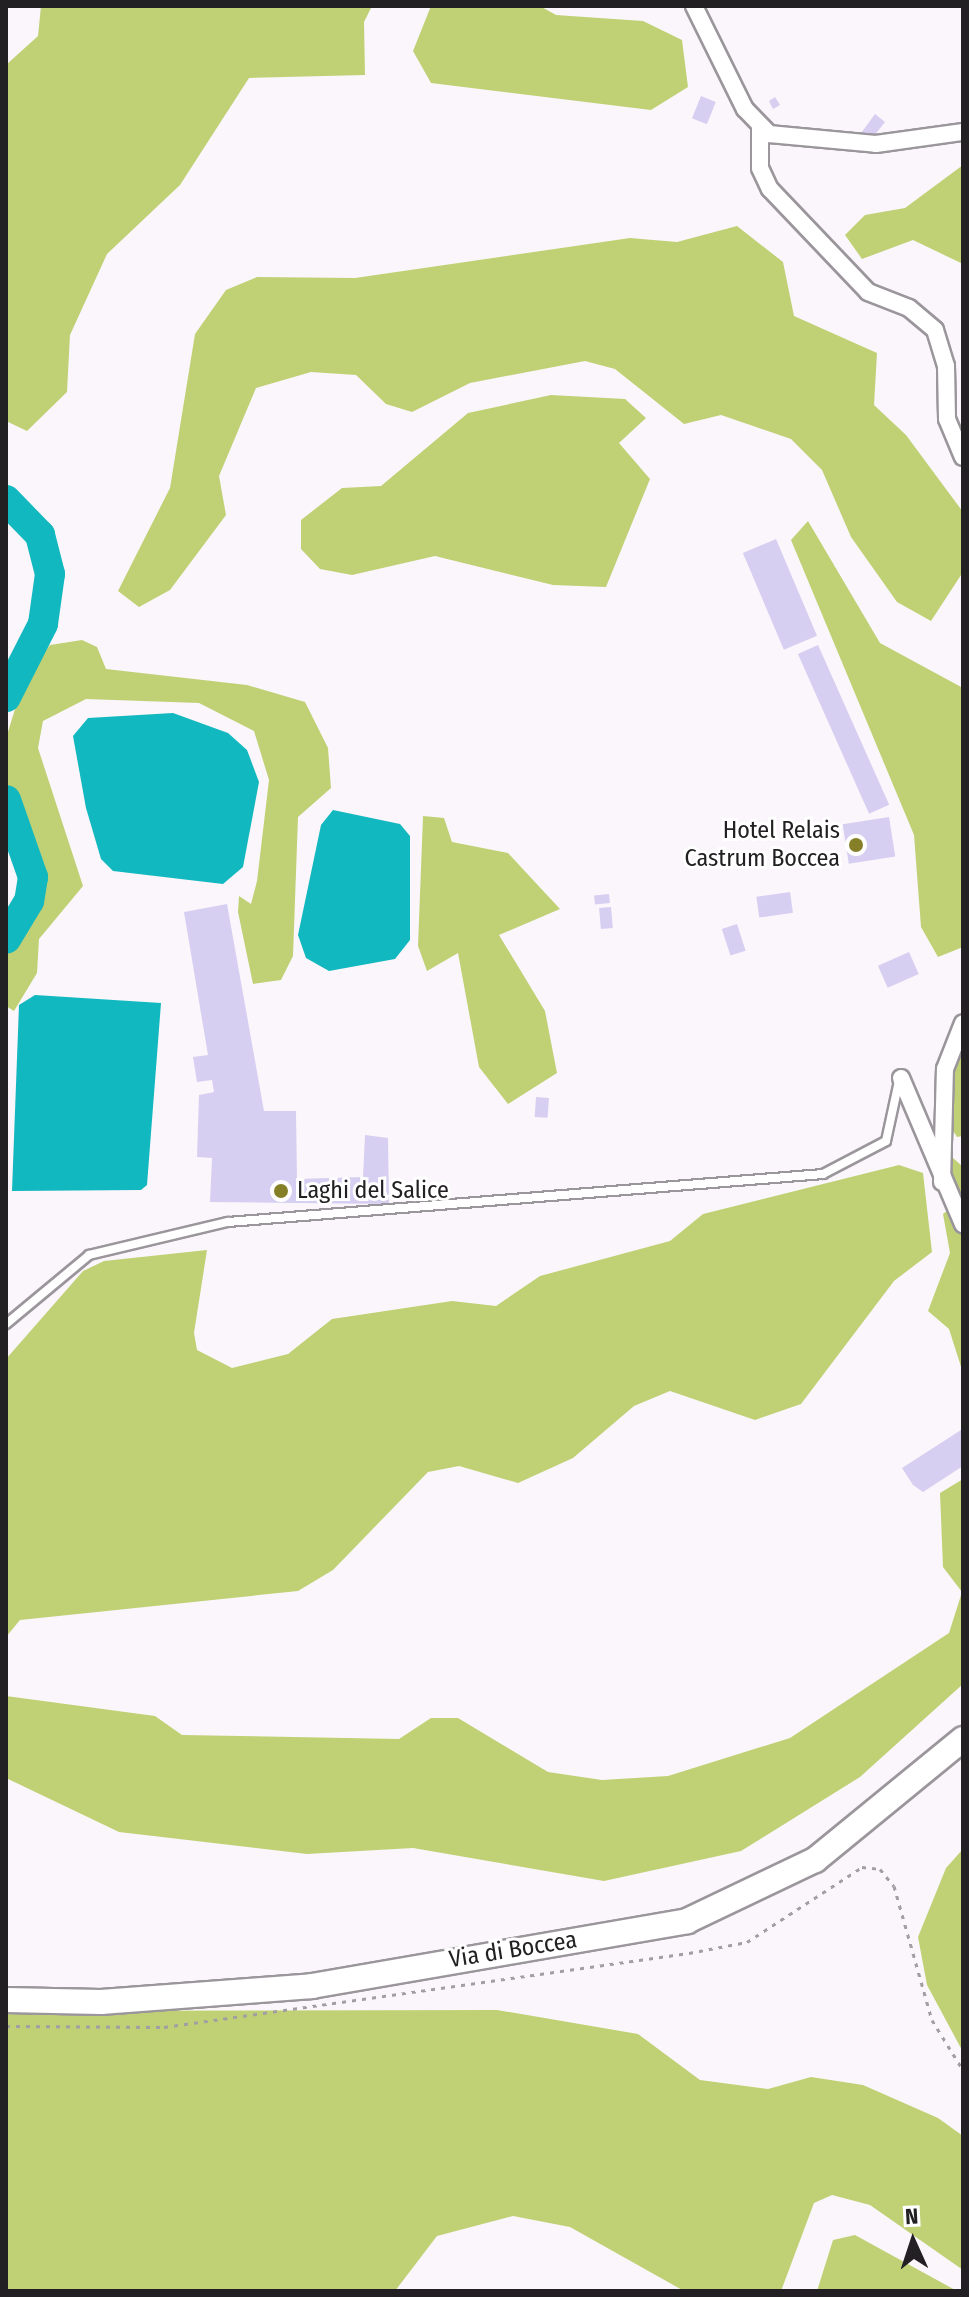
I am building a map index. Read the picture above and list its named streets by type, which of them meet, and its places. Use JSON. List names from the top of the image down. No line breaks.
{"streets":{"street":["Via di Boccea"]},"places":["Hotel Relais Castrum Boccea","Laghi del Salice"],"north":"top"}
